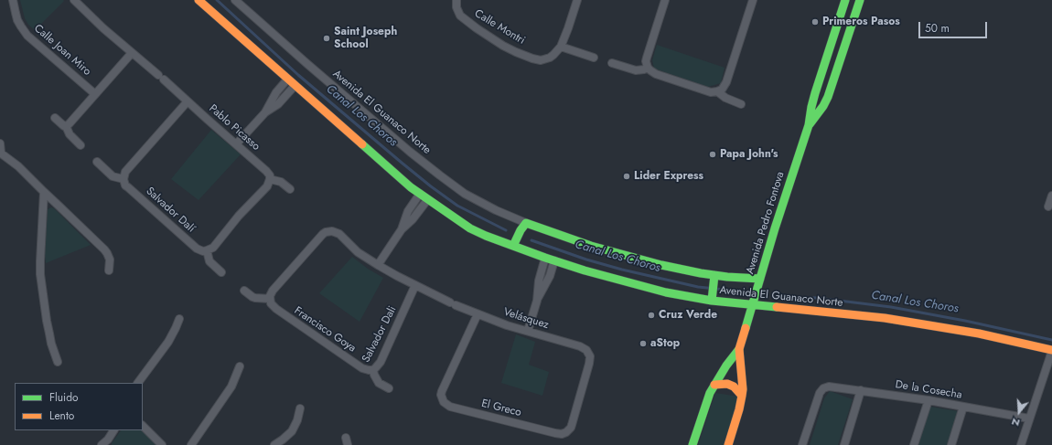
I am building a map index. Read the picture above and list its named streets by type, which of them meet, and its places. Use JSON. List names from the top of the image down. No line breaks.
{"streets":{"street":["Calle Montri","Calle Joan Miro","Avenida El Guanaco Norte","Pablo Picasso","Salvador Dalí","Avenida Pedro Fontova","Velásquez","Francisco Goya","Salvador Dali","De la Cosecha","El Greco"]},"crossings":[["Avenida El Guanaco Norte","Avenida Pedro Fontova"],["Velásquez","Francisco Goya"],["Velásquez","Salvador Dali"],["Velásquez","El Greco"],["Francisco Goya","Salvador Dali"]],"water":["Canal Los Choros"],"places":["Primeros Pasos","Saint Joseph School","Papa John's","Lider Express","Cruz Verde","aStop"],"legend":["Fluido","Lento"],"scale_bar":"50 m","north":"bottom"}
